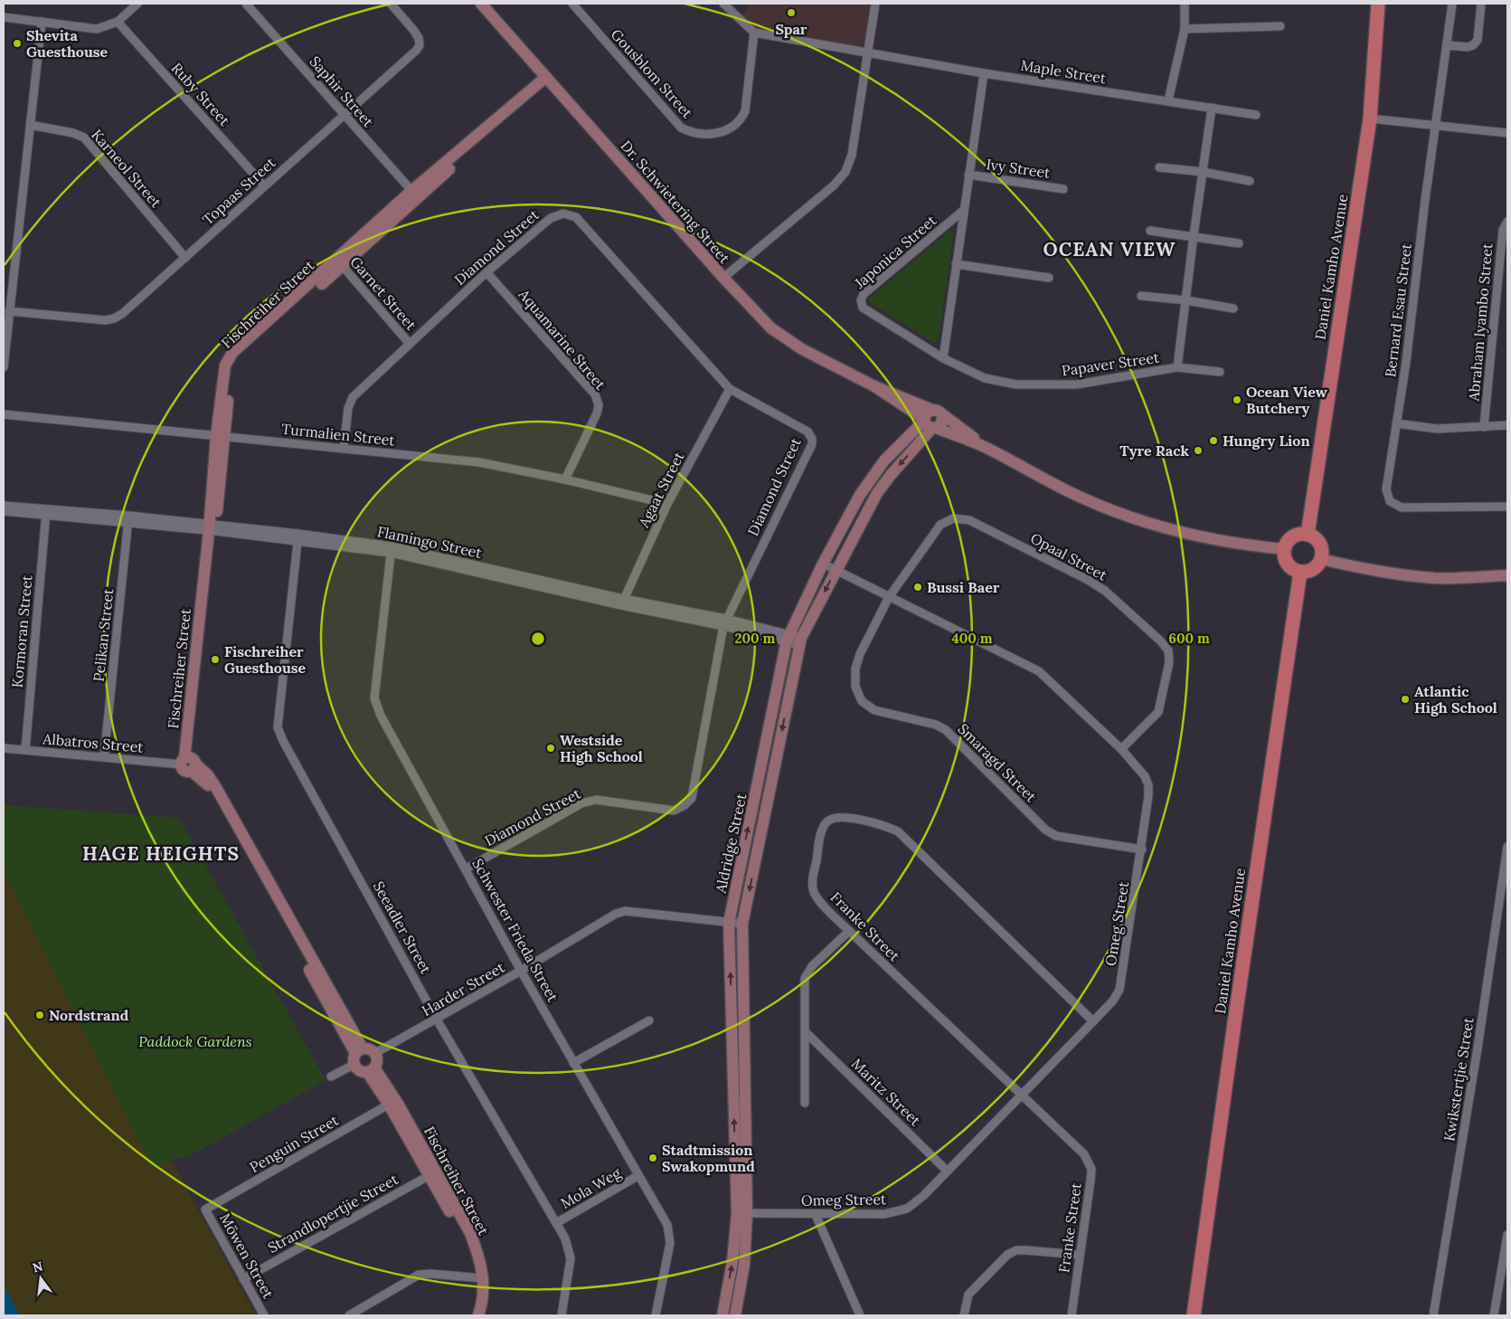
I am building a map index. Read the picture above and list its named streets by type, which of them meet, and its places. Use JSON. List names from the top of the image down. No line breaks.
{"streets":{"main road":["Daniel Kamho Avenue"],"street":["Maple Street","Gousblom Street","Saphir Street","Ruby Street","Karneol Street","Ivy Street","Topaas Street","Dr. Schwietering Street","Diamond Street","Japonica Street","Garnet Street","Fischreiher Street","Bernard Esau Street","Abraham Iyambo Street","Aquamarine Street","Papaver Street","Turmalien Street","Agaat Street","Flamingo Street","Opaal Street","Kormoran Street","Pelikan Street","Albatros Street","Smaragd Street","Aldridge Street","Omeg Street","Franke Street","Seeadler Street","Schwester Frieda Street","Harder Street","Kwikstertjie Street","Maritz Street","Penguin Street","Mola Weg","Strandlopertjie Street","Möwen Street"]},"crossings":[["Maple Street","Gousblom Street"],["Maple Street","Papaver Street"],["Saphir Street","Topaas Street"],["Saphir Street","Fischreiher Street"],["Ruby Street","Topaas Street"],["Karneol Street","Topaas Street"],["Dr. Schwietering Street","Daniel Kamho Avenue"],["Dr. Schwietering Street","Fischreiher Street"],["Dr. Schwietering Street","Aldridge Street"],["Diamond Street","Garnet Street"],["Diamond Street","Aquamarine Street"],["Diamond Street","Turmalien Street"],["Diamond Street","Agaat Street"],["Diamond Street","Flamingo Street"],["Diamond Street","Schwester Frieda Street"],["Japonica Street","Papaver Street"],["Garnet Street","Fischreiher Street"],["Fischreiher Street","Turmalien Street"],["Fischreiher Street","Flamingo Street"],["Fischreiher Street","Albatros Street"],["Fischreiher Street","Harder Street"],["Fischreiher Street","Penguin Street"],["Fischreiher Street","Strandlopertjie Street"],["Aquamarine Street","Turmalien Street"],["Turmalien Street","Agaat Street"],["Agaat Street","Flamingo Street"],["Flamingo Street","Kormoran Street"],["Flamingo Street","Pelikan Street"],["Flamingo Street","Aldridge Street"],["Flamingo Street","Seeadler Street"],["Flamingo Street","Schwester Frieda Street"],["Opaal Street","Smaragd Street"],["Opaal Street","Omeg Street"],["Kormoran Street","Albatros Street"],["Pelikan Street","Albatros Street"],["Smaragd Street","Omeg Street"],["Aldridge Street","Omeg Street"],["Aldridge Street","Harder Street"],["Omeg Street","Franke Street"],["Omeg Street","Maritz Street"],["Seeadler Street","Harder Street"],["Seeadler Street","Mola Weg"],["Schwester Frieda Street","Harder Street"],["Schwester Frieda Street","Mola Weg"],["Penguin Street","Möwen Street"],["Strandlopertjie Street","Möwen Street"]],"districts":["OCEAN VIEW","HAGE HEIGHTS"],"parks":["Paddock Gardens"],"places":["Spar","Shevita Guesthouse","Ocean View Butchery","Hungry Lion","Tyre Rack","Bussi Baer","Fischreiher Guesthouse","Atlantic High School","Westside High School","Nordstrand","Stadtmission Swakopmund"],"north":"top","rings":["200 m","400 m","600 m"]}
